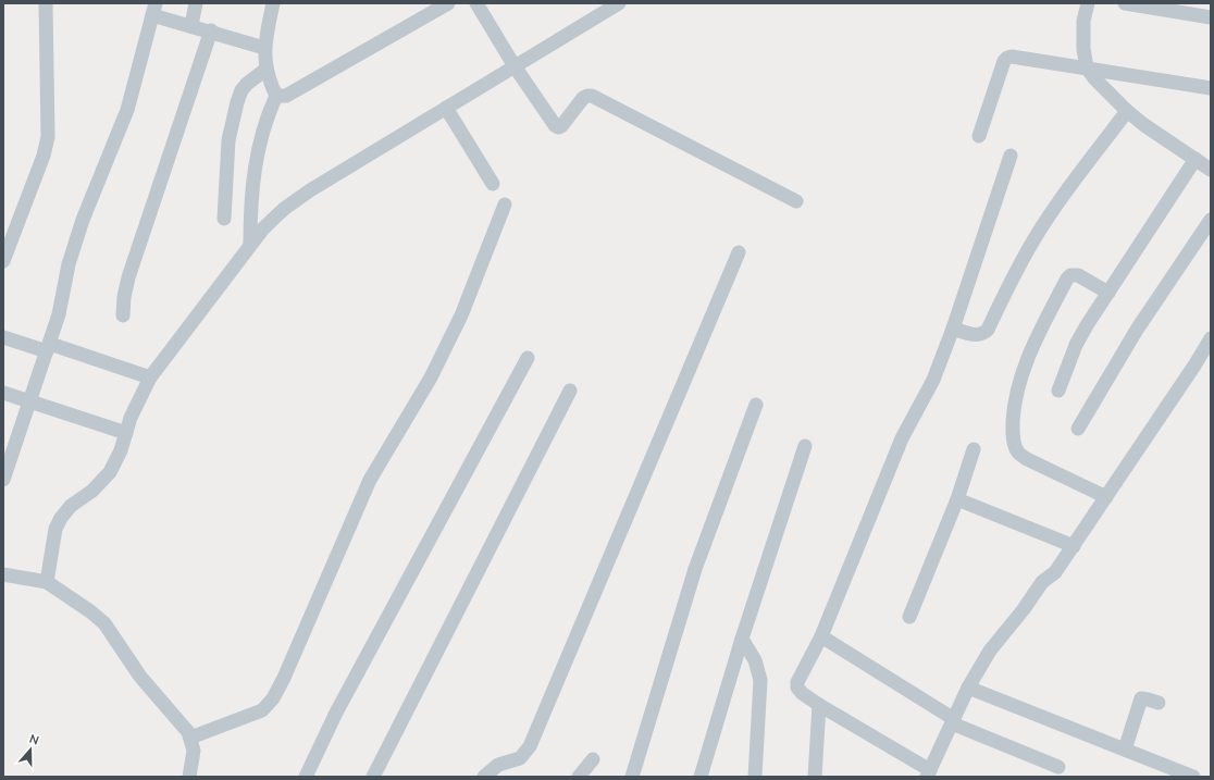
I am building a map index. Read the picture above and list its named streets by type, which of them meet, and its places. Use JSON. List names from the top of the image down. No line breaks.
{"north":"top"}
